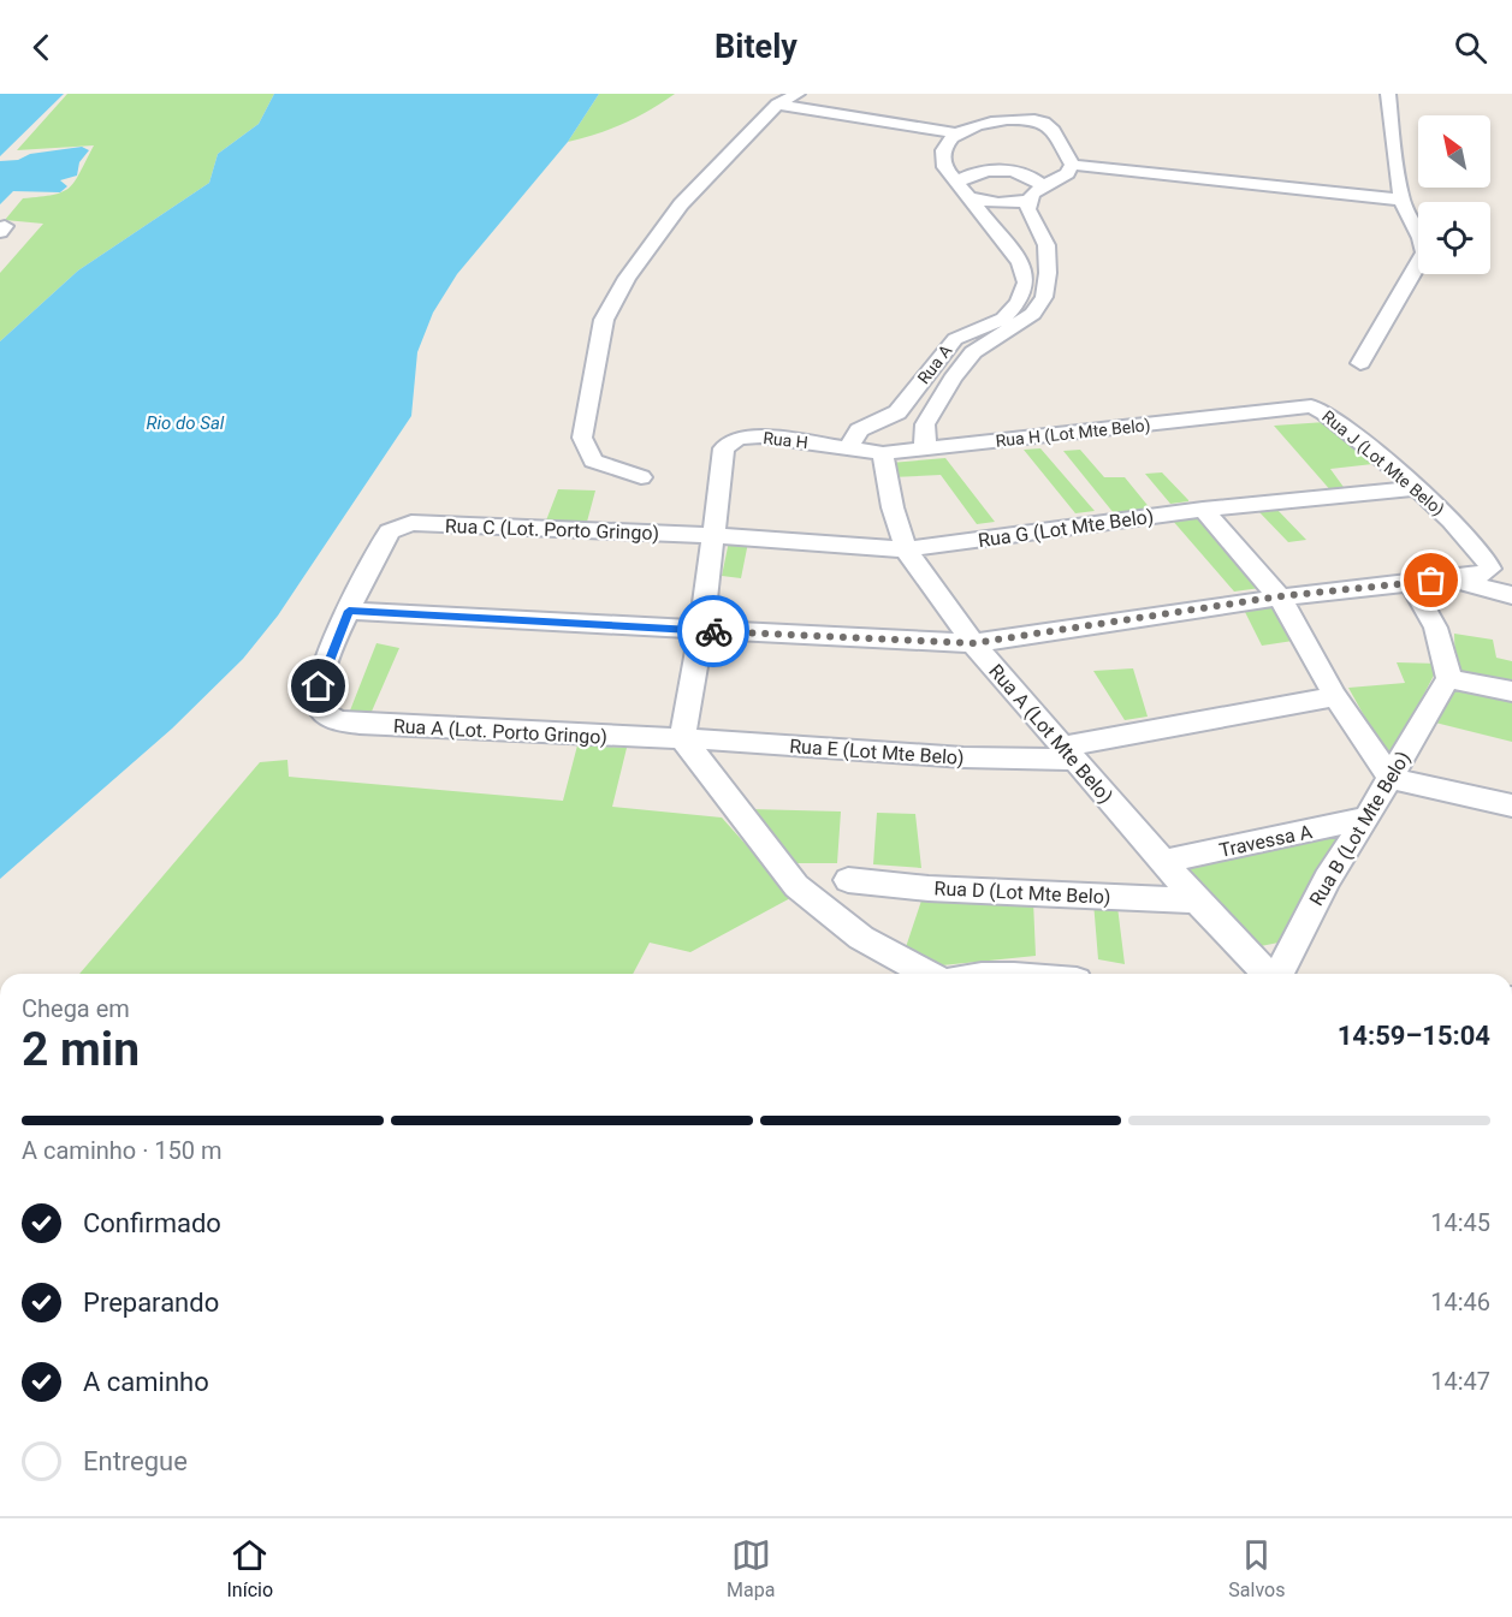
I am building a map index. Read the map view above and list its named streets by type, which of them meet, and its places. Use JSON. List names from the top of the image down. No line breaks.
{"streets":{"street":["Rua A","Rua H (Lot Mte Belo)","Rua H","Rua J (Lot Mte Belo)","Rua G (Lot Mte Belo)","Rua C (Lot. Porto Gringo)","Rua A (Lot. Porto Gringo)","Rua A (Lot Mte Belo)","Rua E (Lot Mte Belo)","Rua B (Lot Mte Belo)","Travessa A","Rua D (Lot Mte Belo)"]},"crossings":[["Rua A","Rua H (Lot Mte Belo)"],["Rua A","Rua H"],["Rua H (Lot Mte Belo)","Rua H"],["Rua H (Lot Mte Belo)","Rua J (Lot Mte Belo)"],["Rua H (Lot Mte Belo)","Rua A (Lot Mte Belo)"],["Rua H","Rua G (Lot Mte Belo)"],["Rua H","Rua C (Lot. Porto Gringo)"],["Rua J (Lot Mte Belo)","Rua G (Lot Mte Belo)"],["Rua G (Lot Mte Belo)","Rua C (Lot. Porto Gringo)"],["Rua G (Lot Mte Belo)","Rua A (Lot Mte Belo)"],["Rua C (Lot. Porto Gringo)","Rua A (Lot. Porto Gringo)"],["Rua A (Lot. Porto Gringo)","Rua E (Lot Mte Belo)"],["Rua A (Lot Mte Belo)","Rua E (Lot Mte Belo)"],["Rua A (Lot Mte Belo)","Travessa A"],["Rua A (Lot Mte Belo)","Rua D (Lot Mte Belo)"],["Rua B (Lot Mte Belo)","Travessa A"]],"water":["Rio do Sal"],"north":"top left","page":{"header":"Bitely","heading":["2 min","Chega em","14:59–15:04"],"bar":"A caminho · 150 m","list":[["Confirmado","14:45"],["Preparando","14:46"],["A caminho","14:47"],"Entregue"],"tabs":["Início","Mapa","Salvos"]}}
